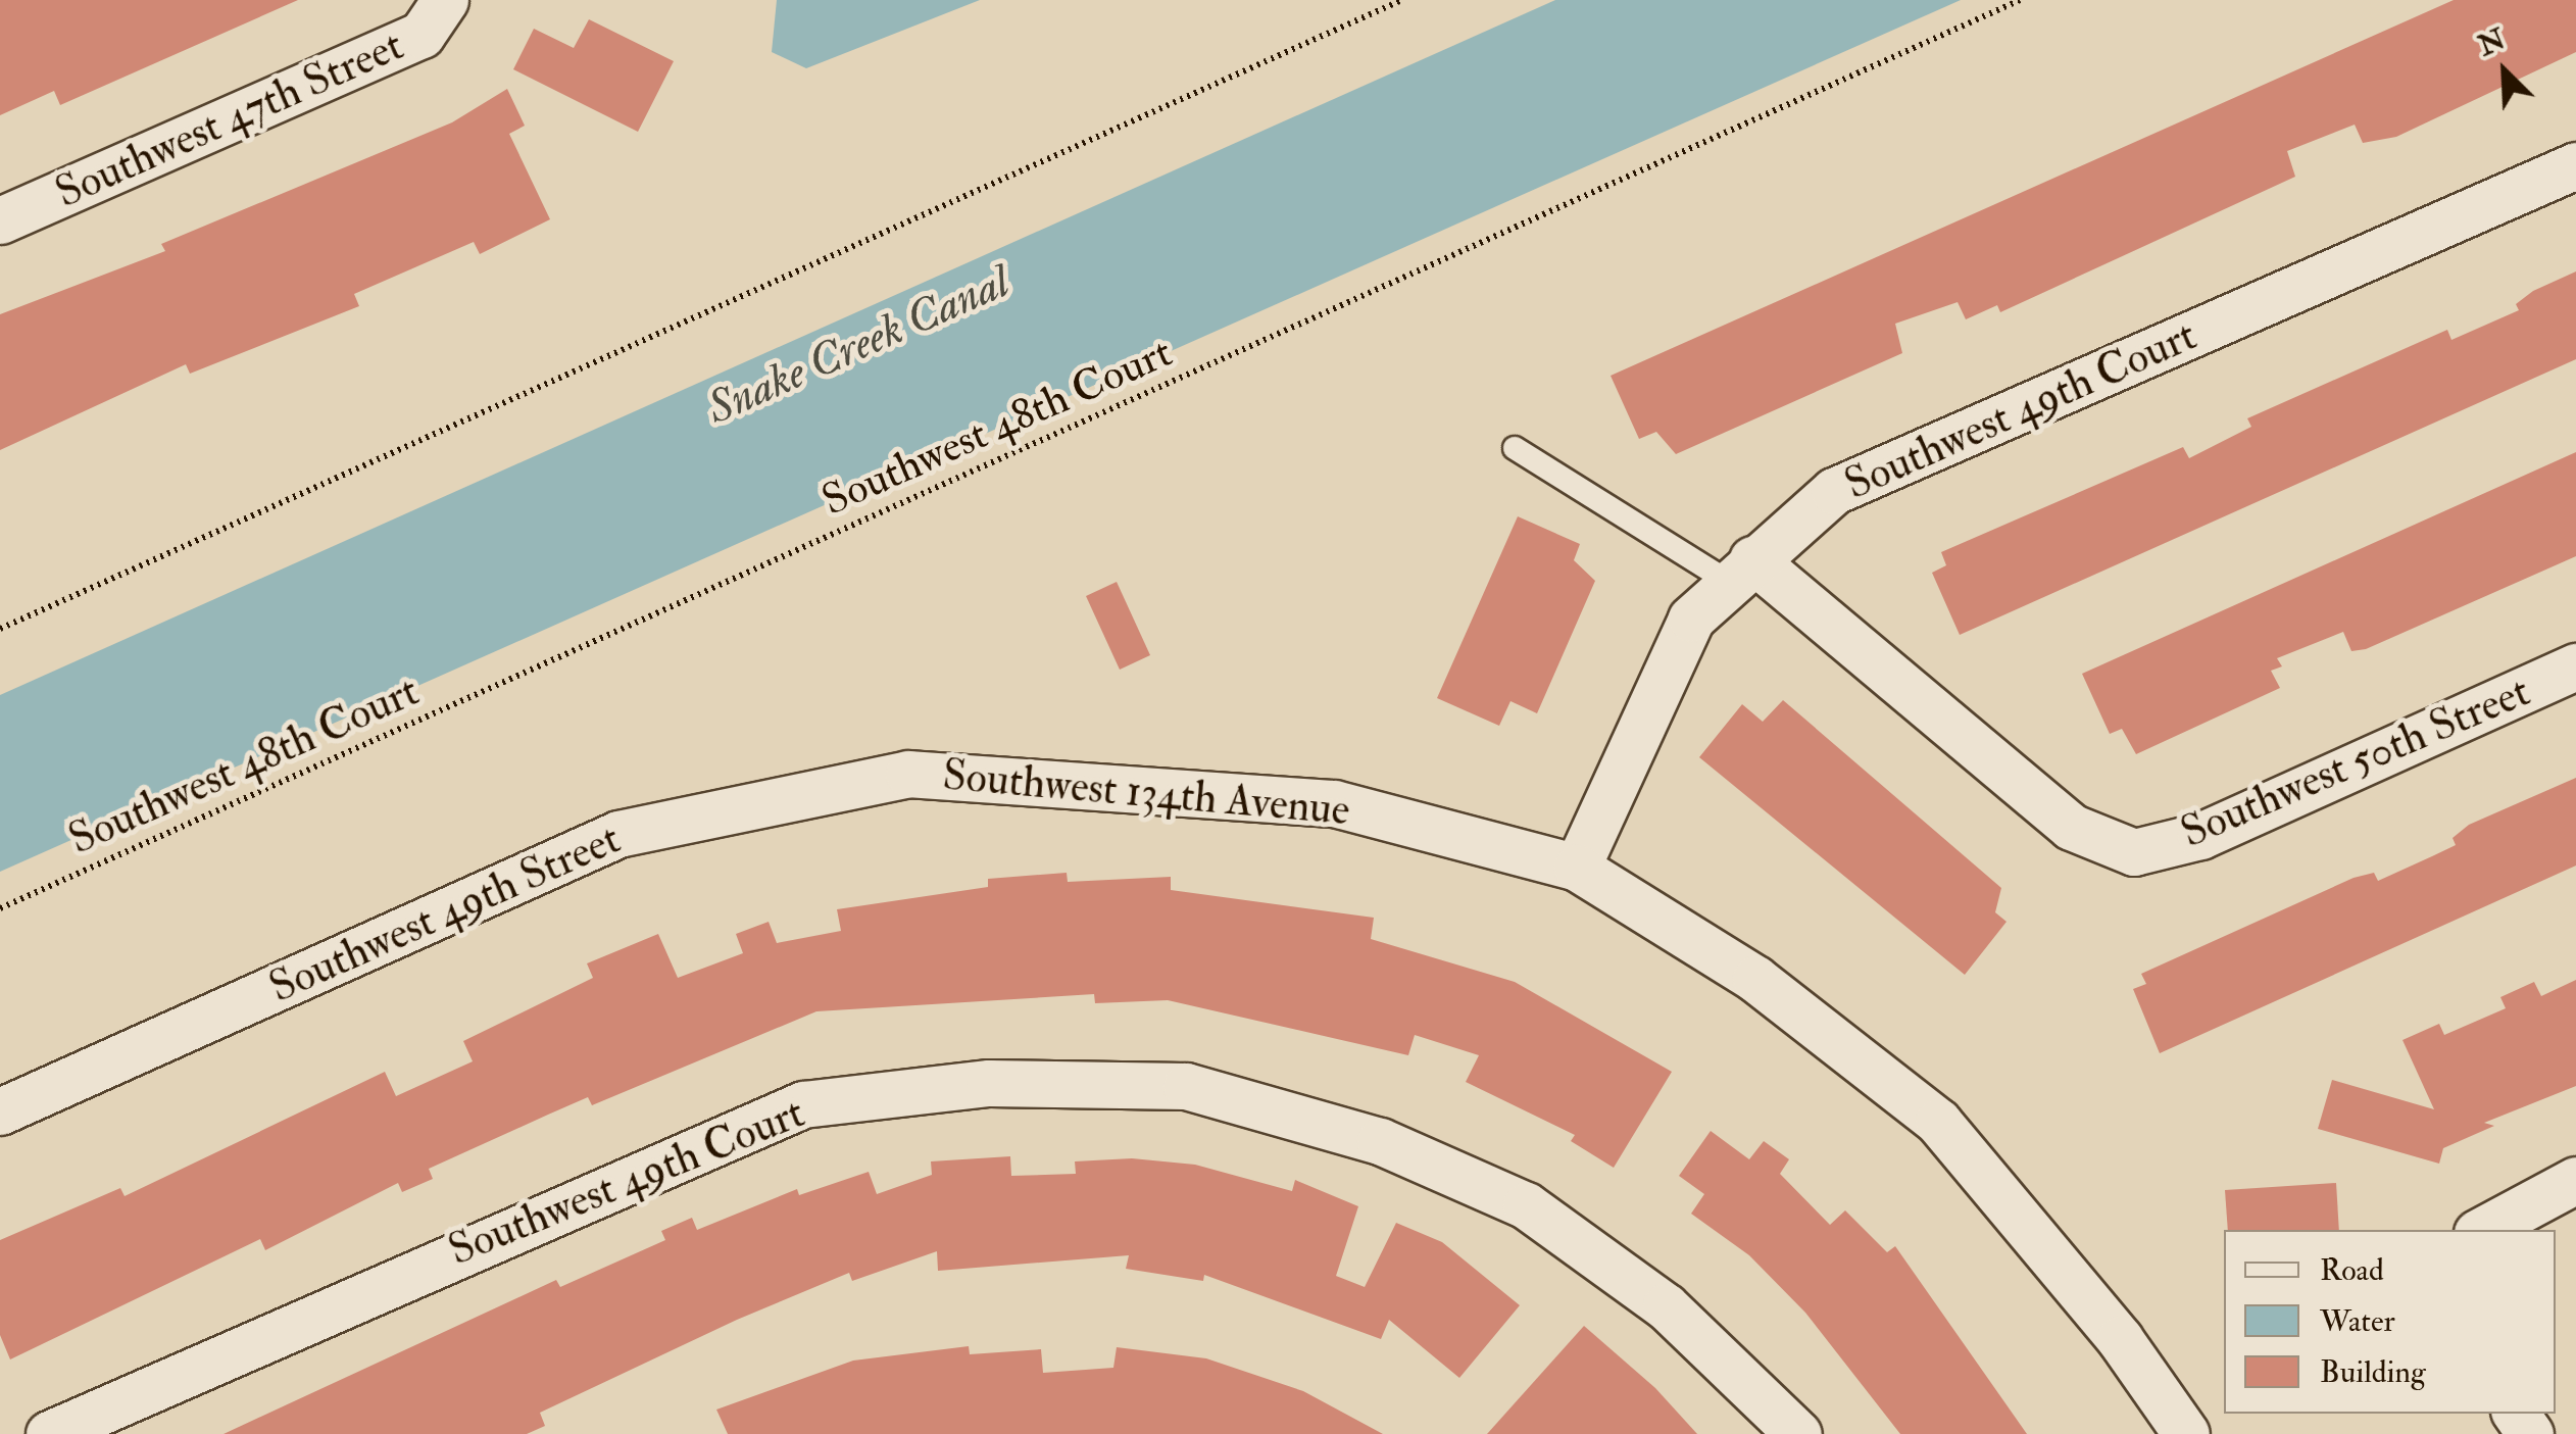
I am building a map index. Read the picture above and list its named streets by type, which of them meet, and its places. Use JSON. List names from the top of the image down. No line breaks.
{"streets":{"street":["Southwest 47th Street","Southwest 49th Court","Southwest 50th Street","Southwest 134th Avenue","Southwest 49th Street"],"path":["Southwest 48th Court"]},"crossings":[["Southwest 49th Court","Southwest 50th Street"],["Southwest 49th Court","Southwest 134th Avenue"],["Southwest 134th Avenue","Southwest 49th Street"]],"water":["Snake Creek Canal"],"legend":["Road","Water","Building"],"north":"top left"}
